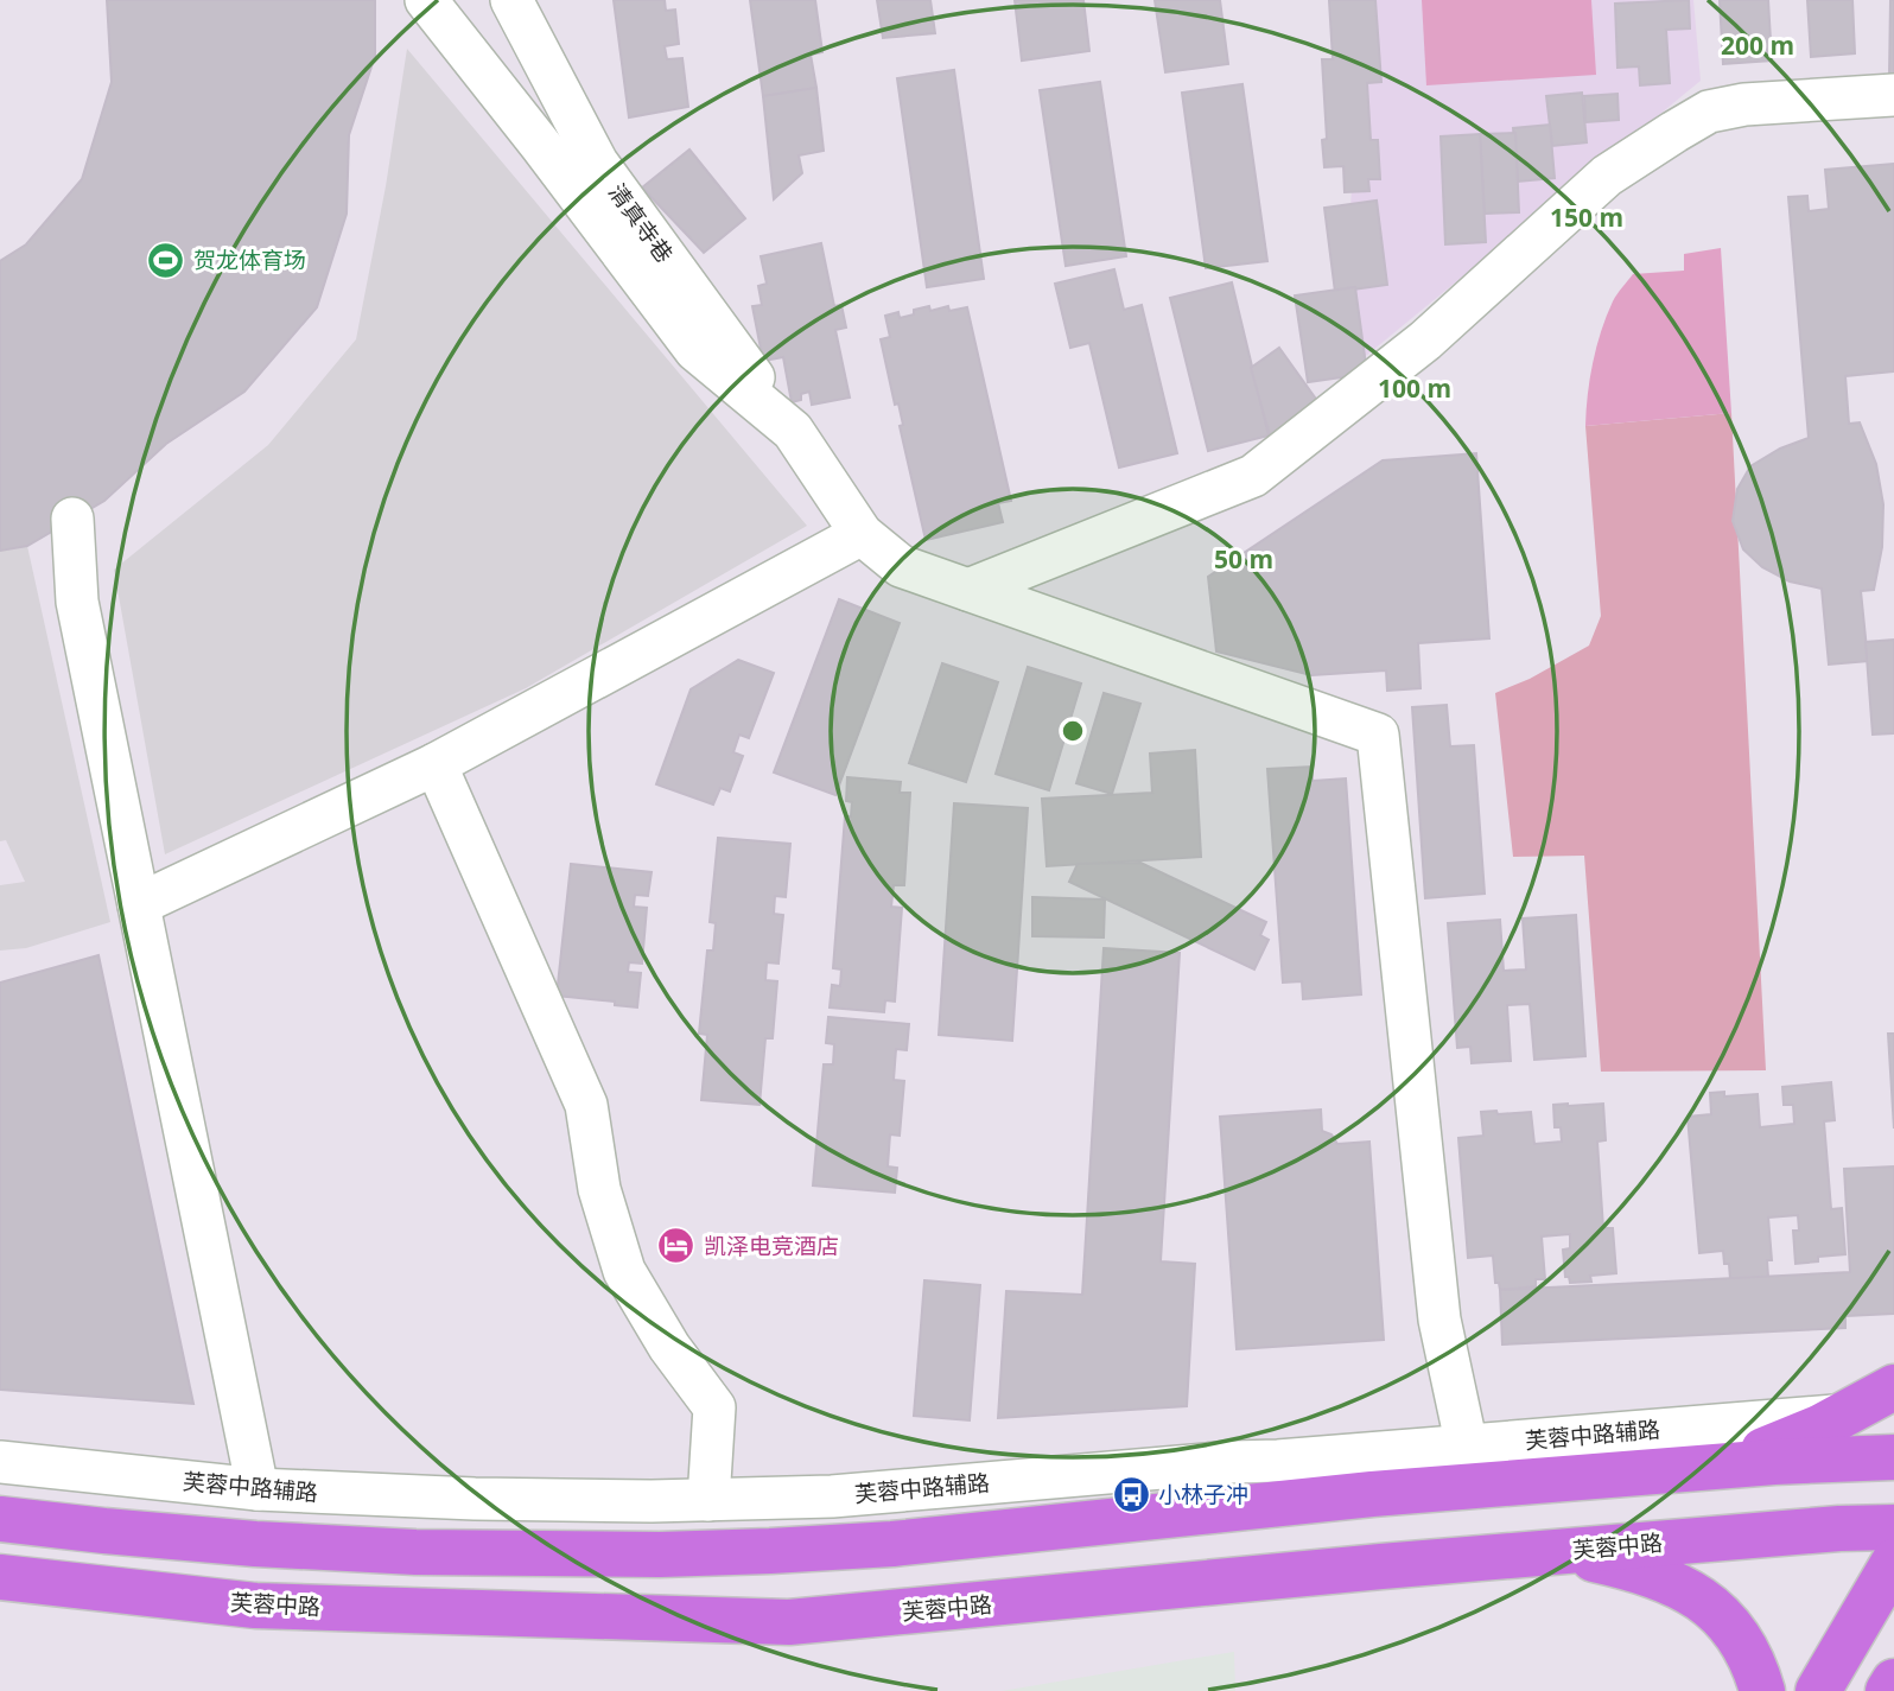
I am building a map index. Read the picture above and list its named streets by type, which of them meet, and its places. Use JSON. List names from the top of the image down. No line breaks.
{"streets":{"main road":["芙蓉中路"],"street":["清真寺巷","芙蓉中路辅路"]},"places":{"sports":["贺龙体育场"],"hotel":["凯泽电竞酒店"],"bus stop":["小林子冲"]},"rings":["200 m","150 m","100 m","50 m"]}
